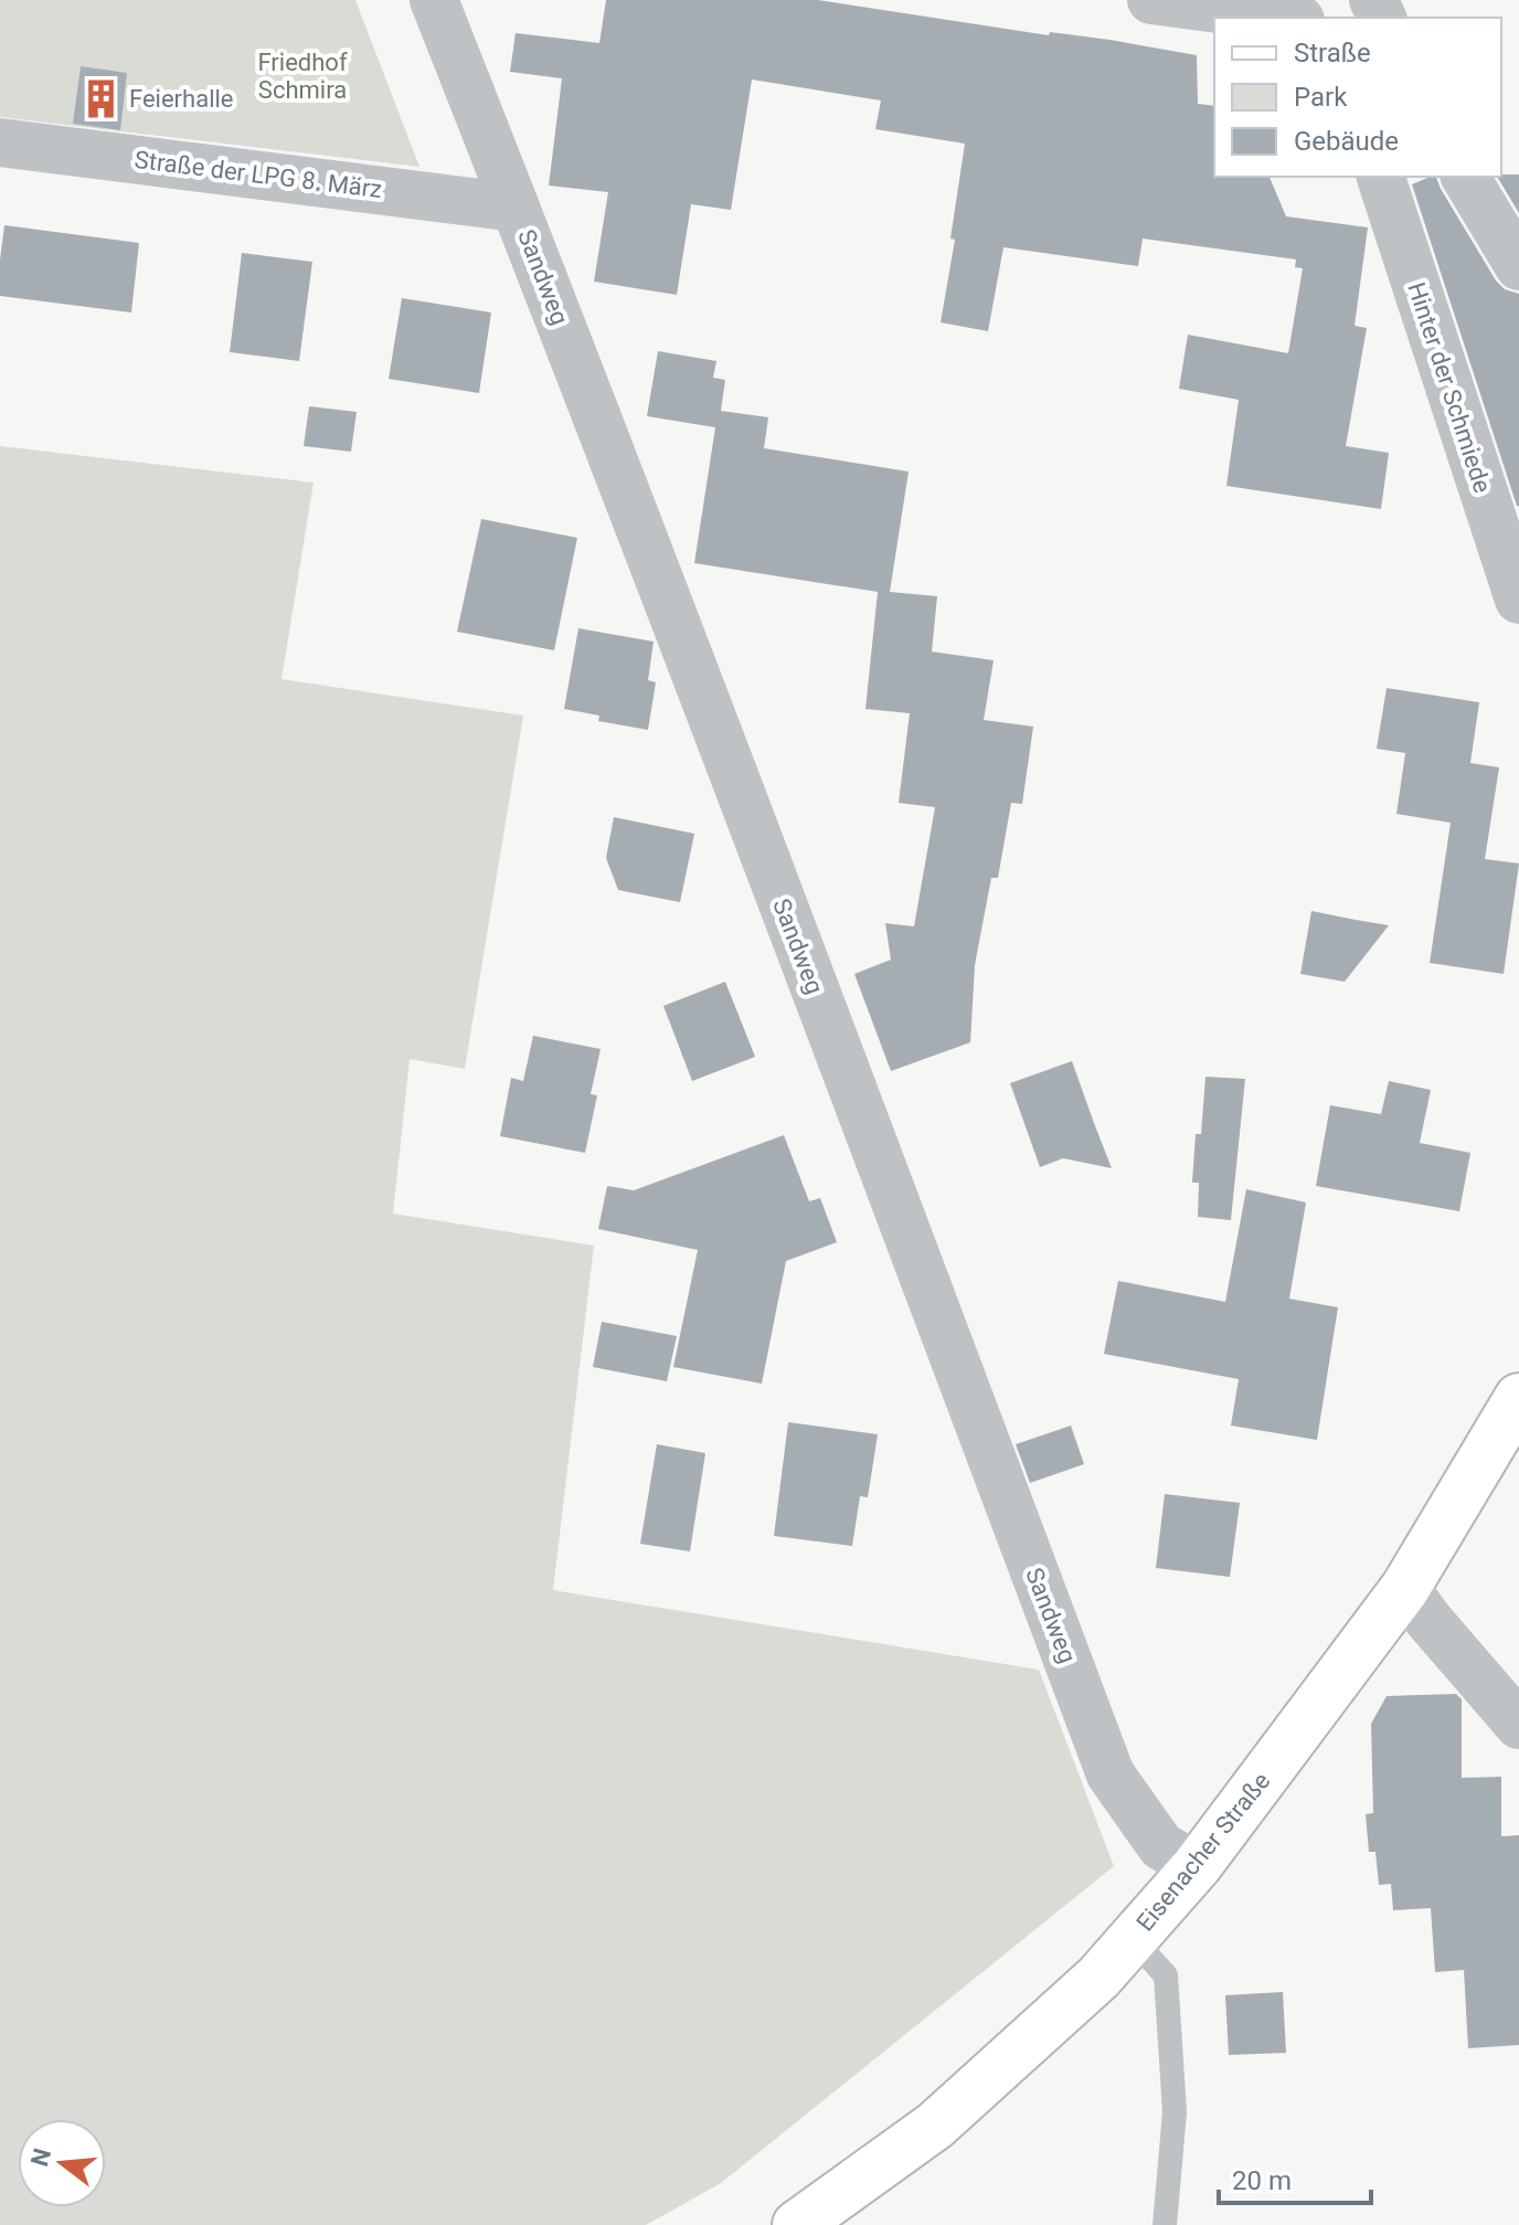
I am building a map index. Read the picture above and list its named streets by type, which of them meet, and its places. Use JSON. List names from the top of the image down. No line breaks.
{"streets":{"main road":["Eisenacher Straße"],"street":["Straße der LPG 8. März","Sandweg","Hinter der Schmiede"]},"crossings":[["Straße der LPG 8. März","Sandweg"],["Sandweg","Eisenacher Straße"]],"parks":["Friedhof Schmira"],"places":{"building":["Feierhalle"]},"legend":["Straße","Park","Gebäude"],"scale_bar":"20 m","north":"left"}
